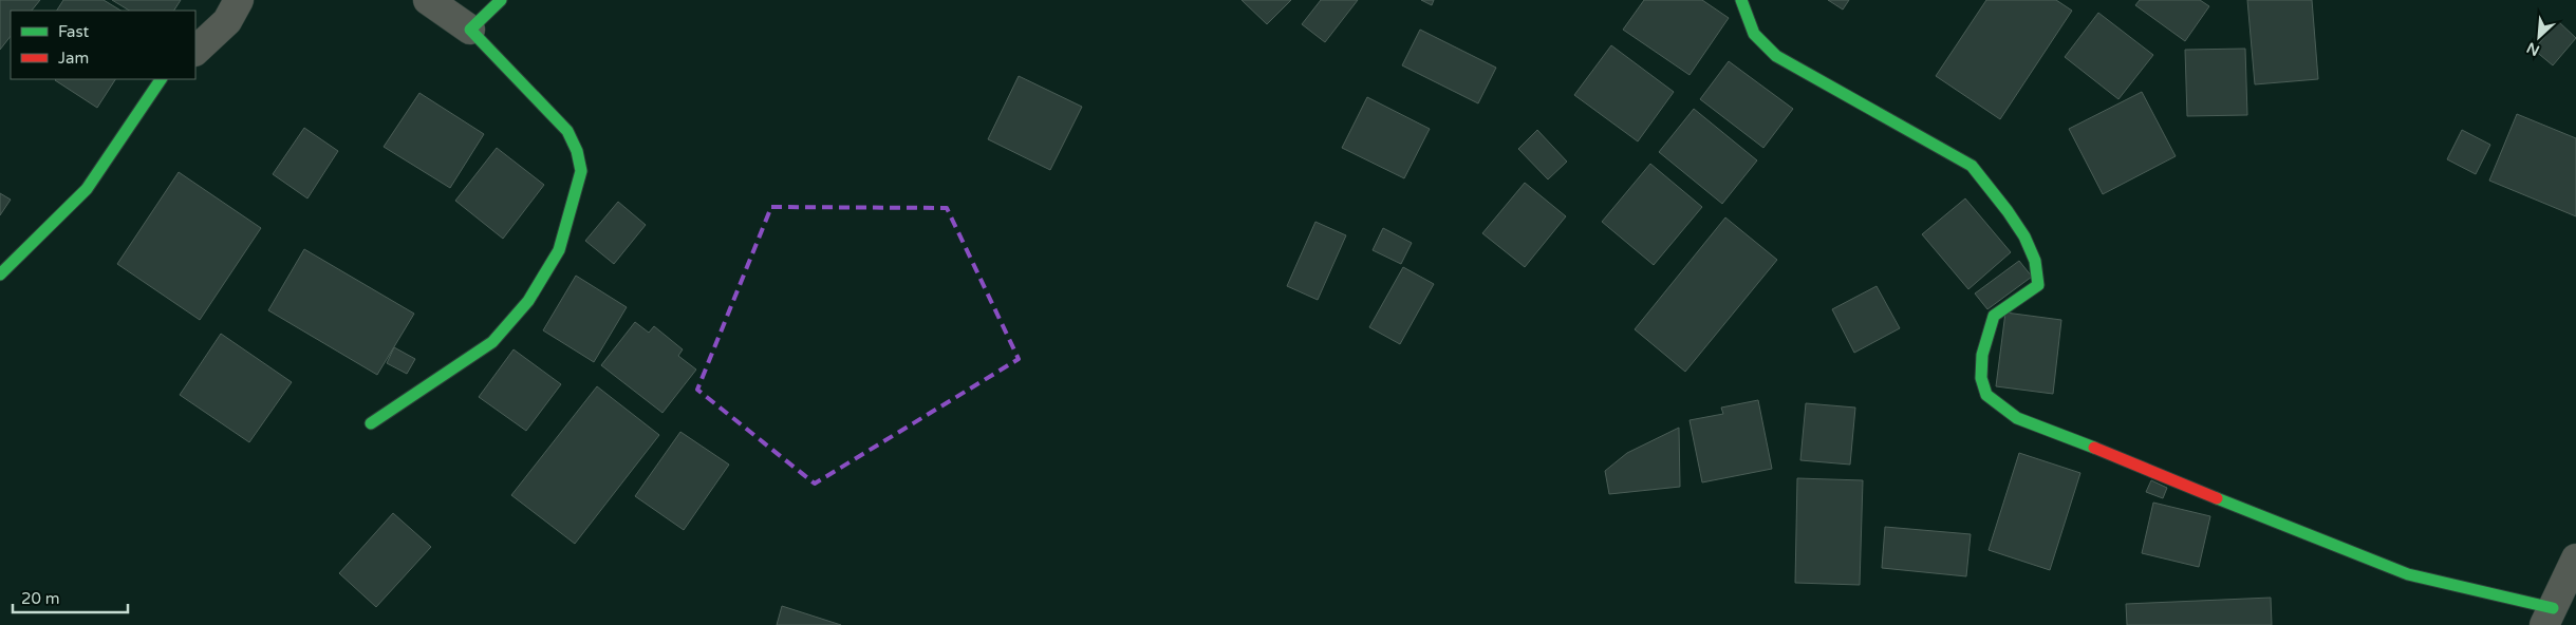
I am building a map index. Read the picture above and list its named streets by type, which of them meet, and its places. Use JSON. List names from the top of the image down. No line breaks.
{"legend":["Fast","Jam"],"scale_bar":"20 m","north":"bottom left"}
